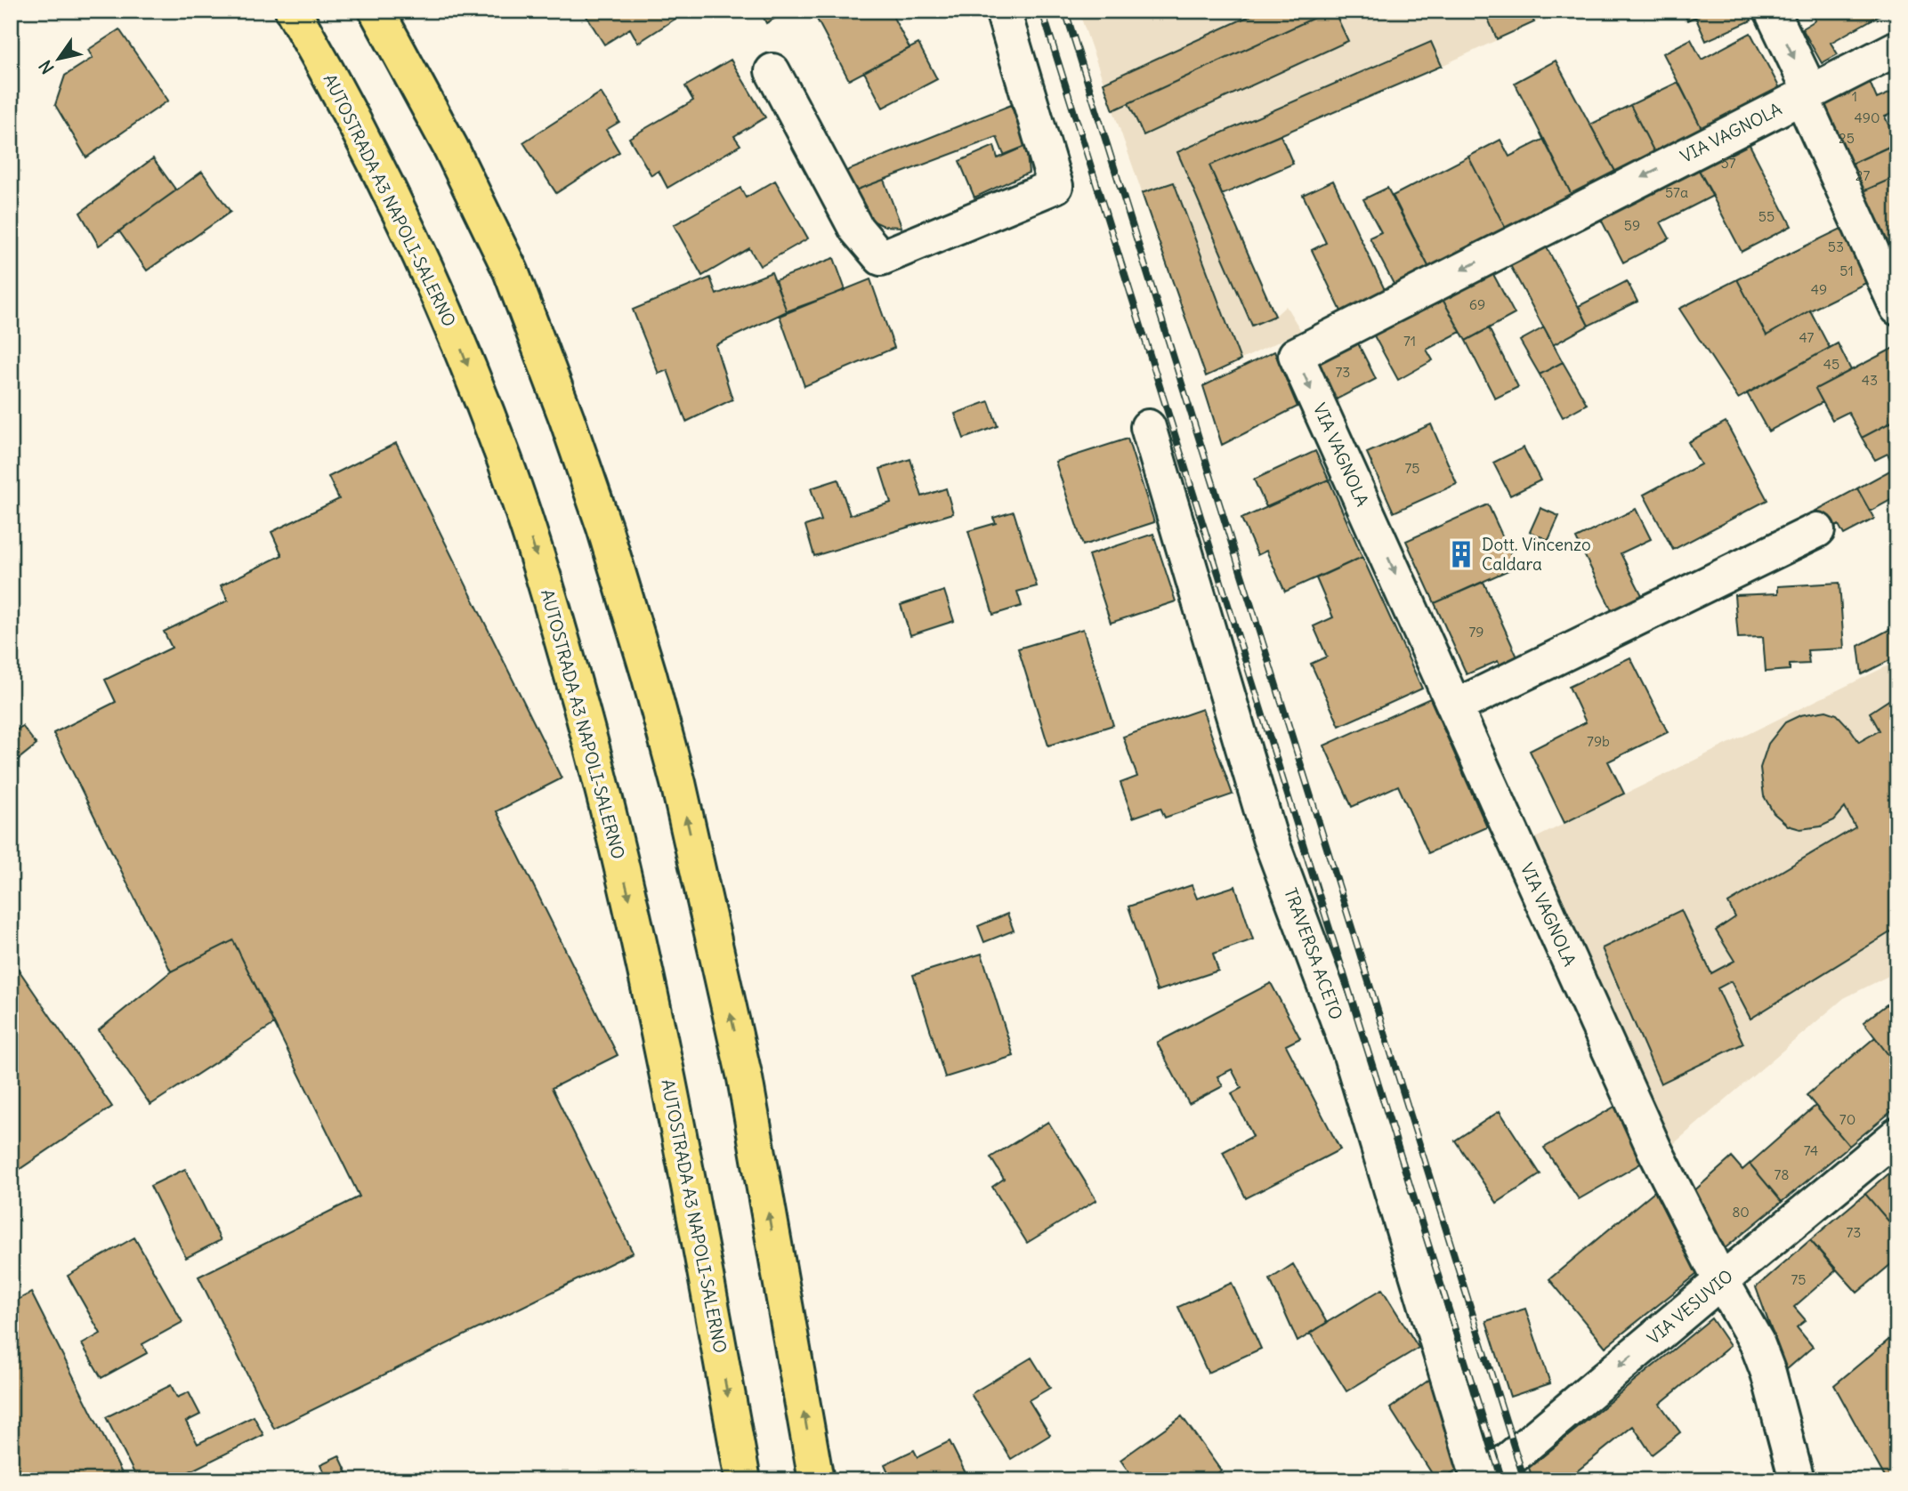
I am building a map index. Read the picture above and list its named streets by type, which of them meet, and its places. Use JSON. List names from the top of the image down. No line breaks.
{"streets":{"highway":["AUTOSTRADA A3 NAPOLI-SALERNO"],"street":["VIA VAGNOLA","TRAVERSA ACETO","VIA VESUVIO"]},"crossings":[["VIA VAGNOLA","VIA VESUVIO"]],"one_way":["VIA VESUVIO"],"places":{"building":["Dott. Vincenzo Caldara"]},"house_numbers":["1","490","25","57","27","57a","55","59","53","51","49","69","47","71","45","73","43","75","79","79b","70","74","78","80","73","75"],"north":"bottom left"}
